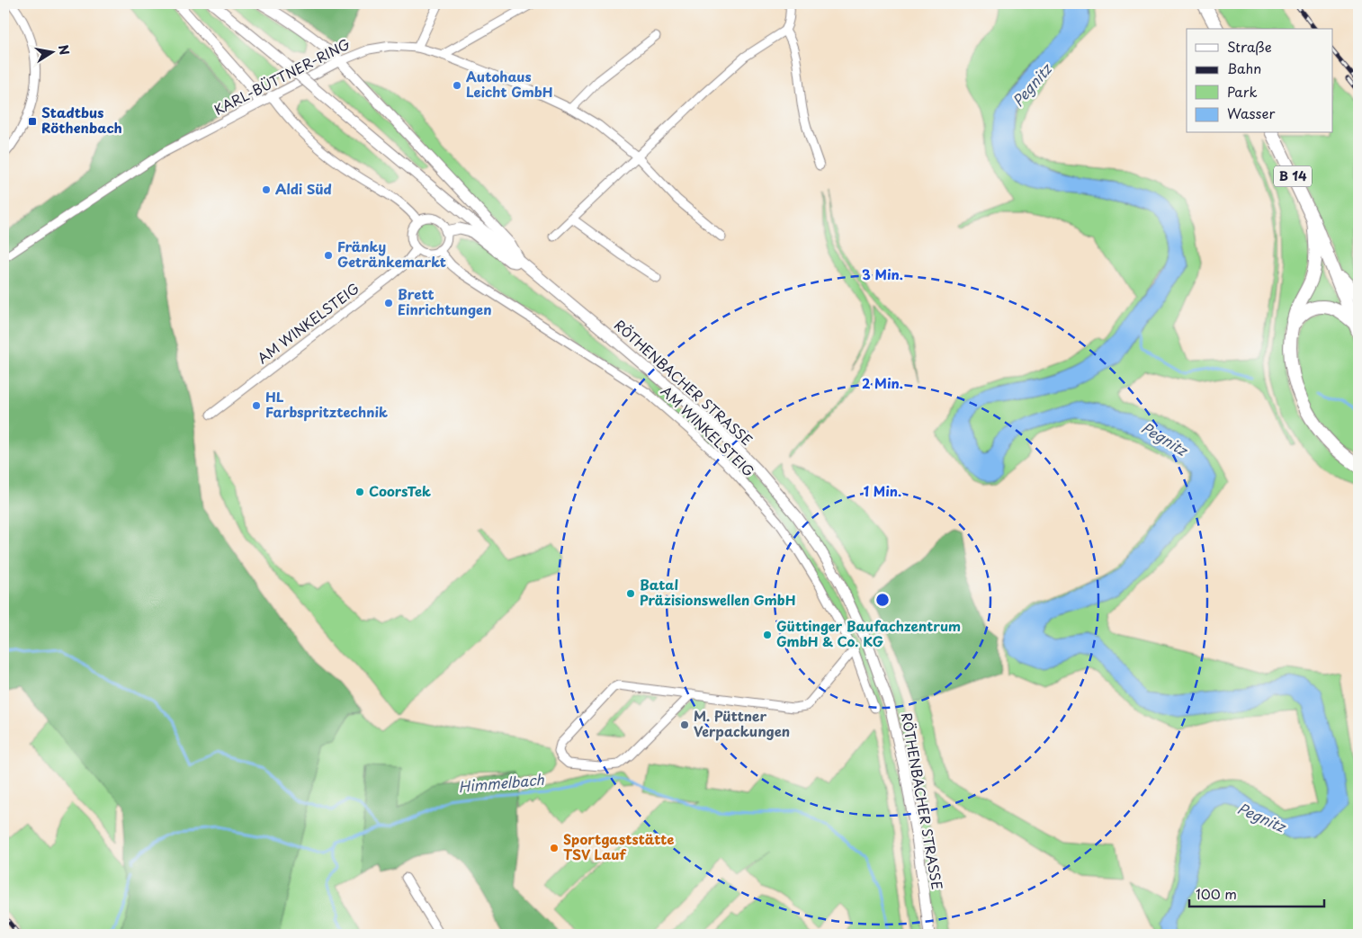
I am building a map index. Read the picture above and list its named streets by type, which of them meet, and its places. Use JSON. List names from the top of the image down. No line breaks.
{"streets":{"main road":["B 14","RÖTHENBACHER STRASSE"],"street":["KARL-BÜTTNER-RING","AM WINKELSTEIG"]},"water":["Pegnitz","Himmelbach"],"places":{"other":["Autohaus Leicht GmbH","Aldi Süd","Fränky Getränkemarkt","Brett Einrichtungen","HL Farbspritztechnik","CoorsTek","Batal Präzisionswellen GmbH","Güttinger Baufachzentrum GmbH & Co. KG","M. Püttner Verpackungen","Sportgaststätte TSV Lauf"],"transit":["Stadtbus Röthenbach"]},"legend":["Straße","Bahn","Park","Wasser"],"scale_bar":"100 m","north":"right","rings":["3 Min.","2 Min.","1 Min."]}
